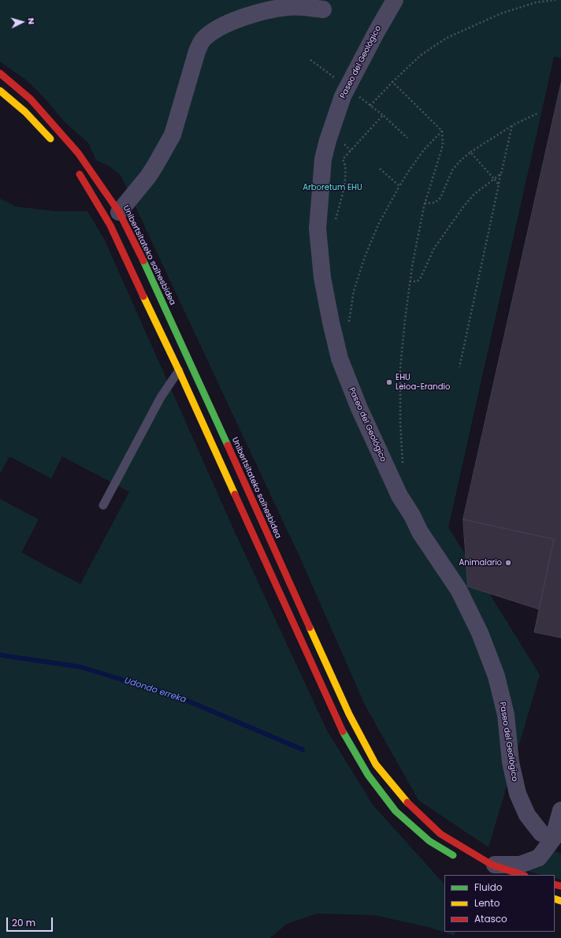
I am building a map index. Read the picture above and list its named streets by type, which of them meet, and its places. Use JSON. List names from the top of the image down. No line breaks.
{"streets":{"main road":["Unibertsitateko saihesbidea"],"street":["Paseo del Geológico"]},"water":["Udondo erreka"],"parks":["Arboretum EHU"],"places":["EHU Leioa-Erandio","Animalario"],"legend":["Fluido","Lento","Atasco"],"scale_bar":"20 m","north":"right"}
